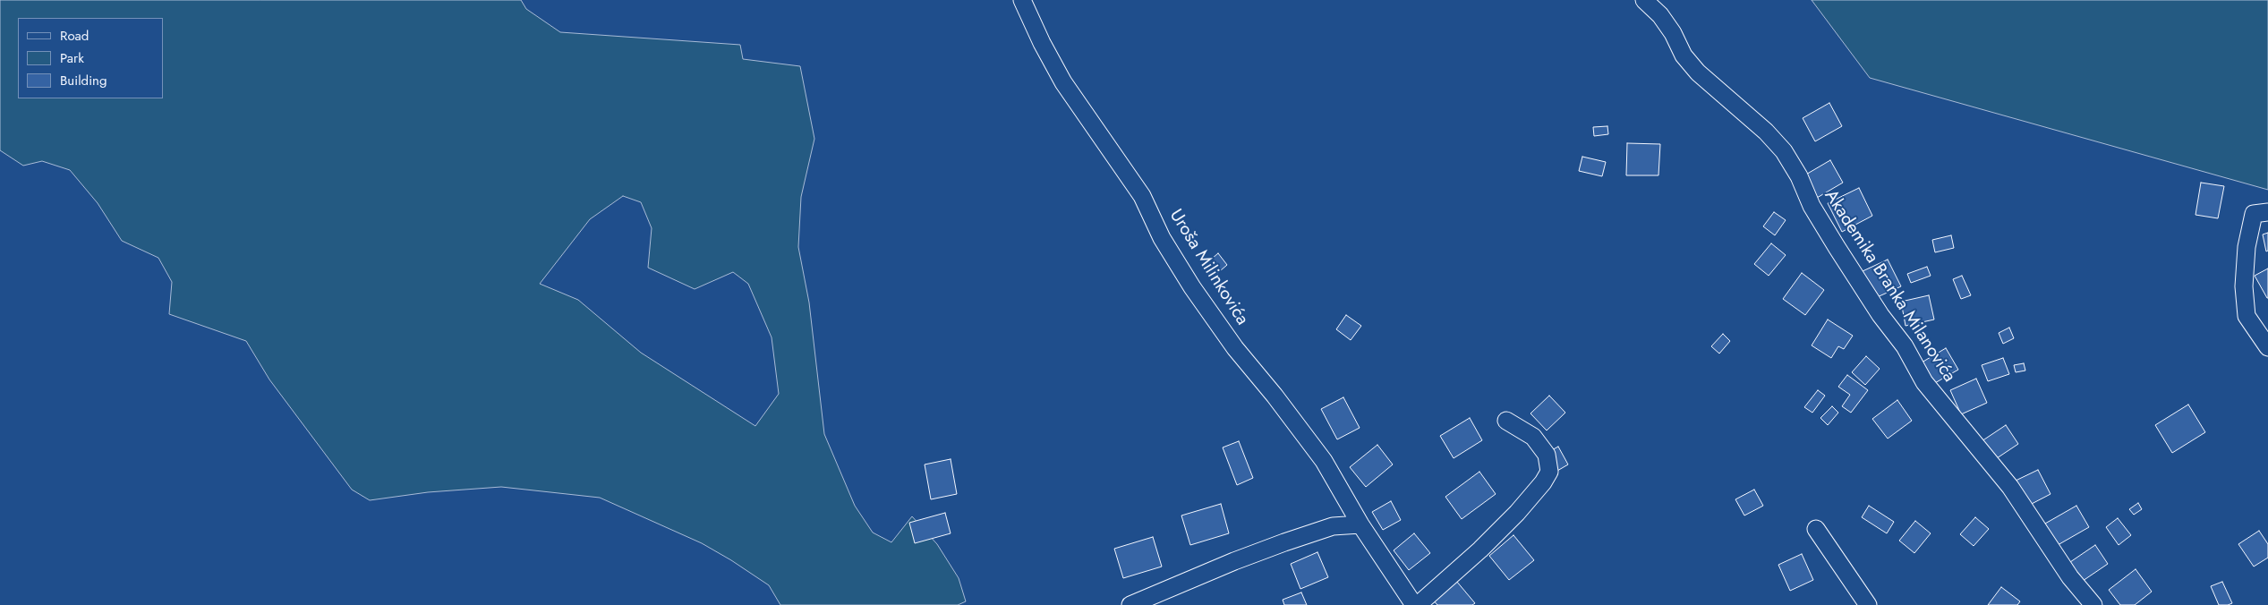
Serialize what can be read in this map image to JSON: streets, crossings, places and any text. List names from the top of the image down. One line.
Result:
{"streets":{"street":["Uroša Milinkovića","Akademika Branka Milanovića"]},"legend":["Road","Park","Building"]}
